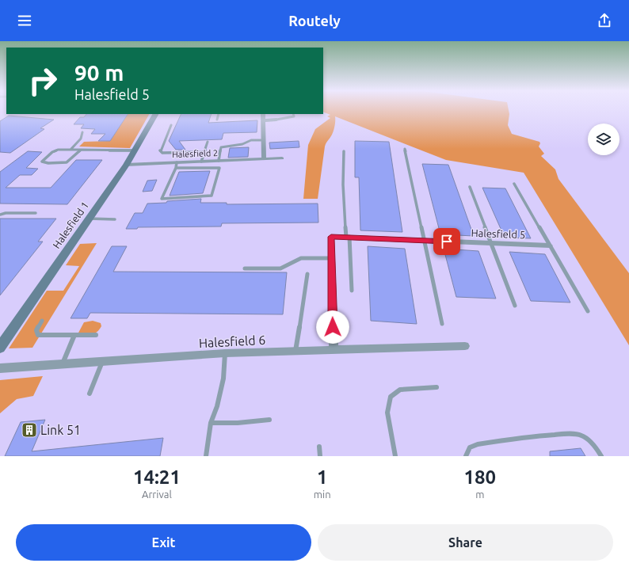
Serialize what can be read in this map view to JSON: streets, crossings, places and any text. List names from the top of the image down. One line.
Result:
{"streets":{"street":["Halesfield 2","Halesfield 1","Halesfield 5","Halesfield 6"]},"crossings":[["Halesfield 2","Halesfield 1"],["Halesfield 5","Halesfield 6"]],"places":{"building":["Link 51"]},"page":{"header":"Routely","turn":["90 m","Halesfield 5"],"eta":["14:21","Arrival","1","min","180","m"],"buttons":["Exit","Share"]}}
